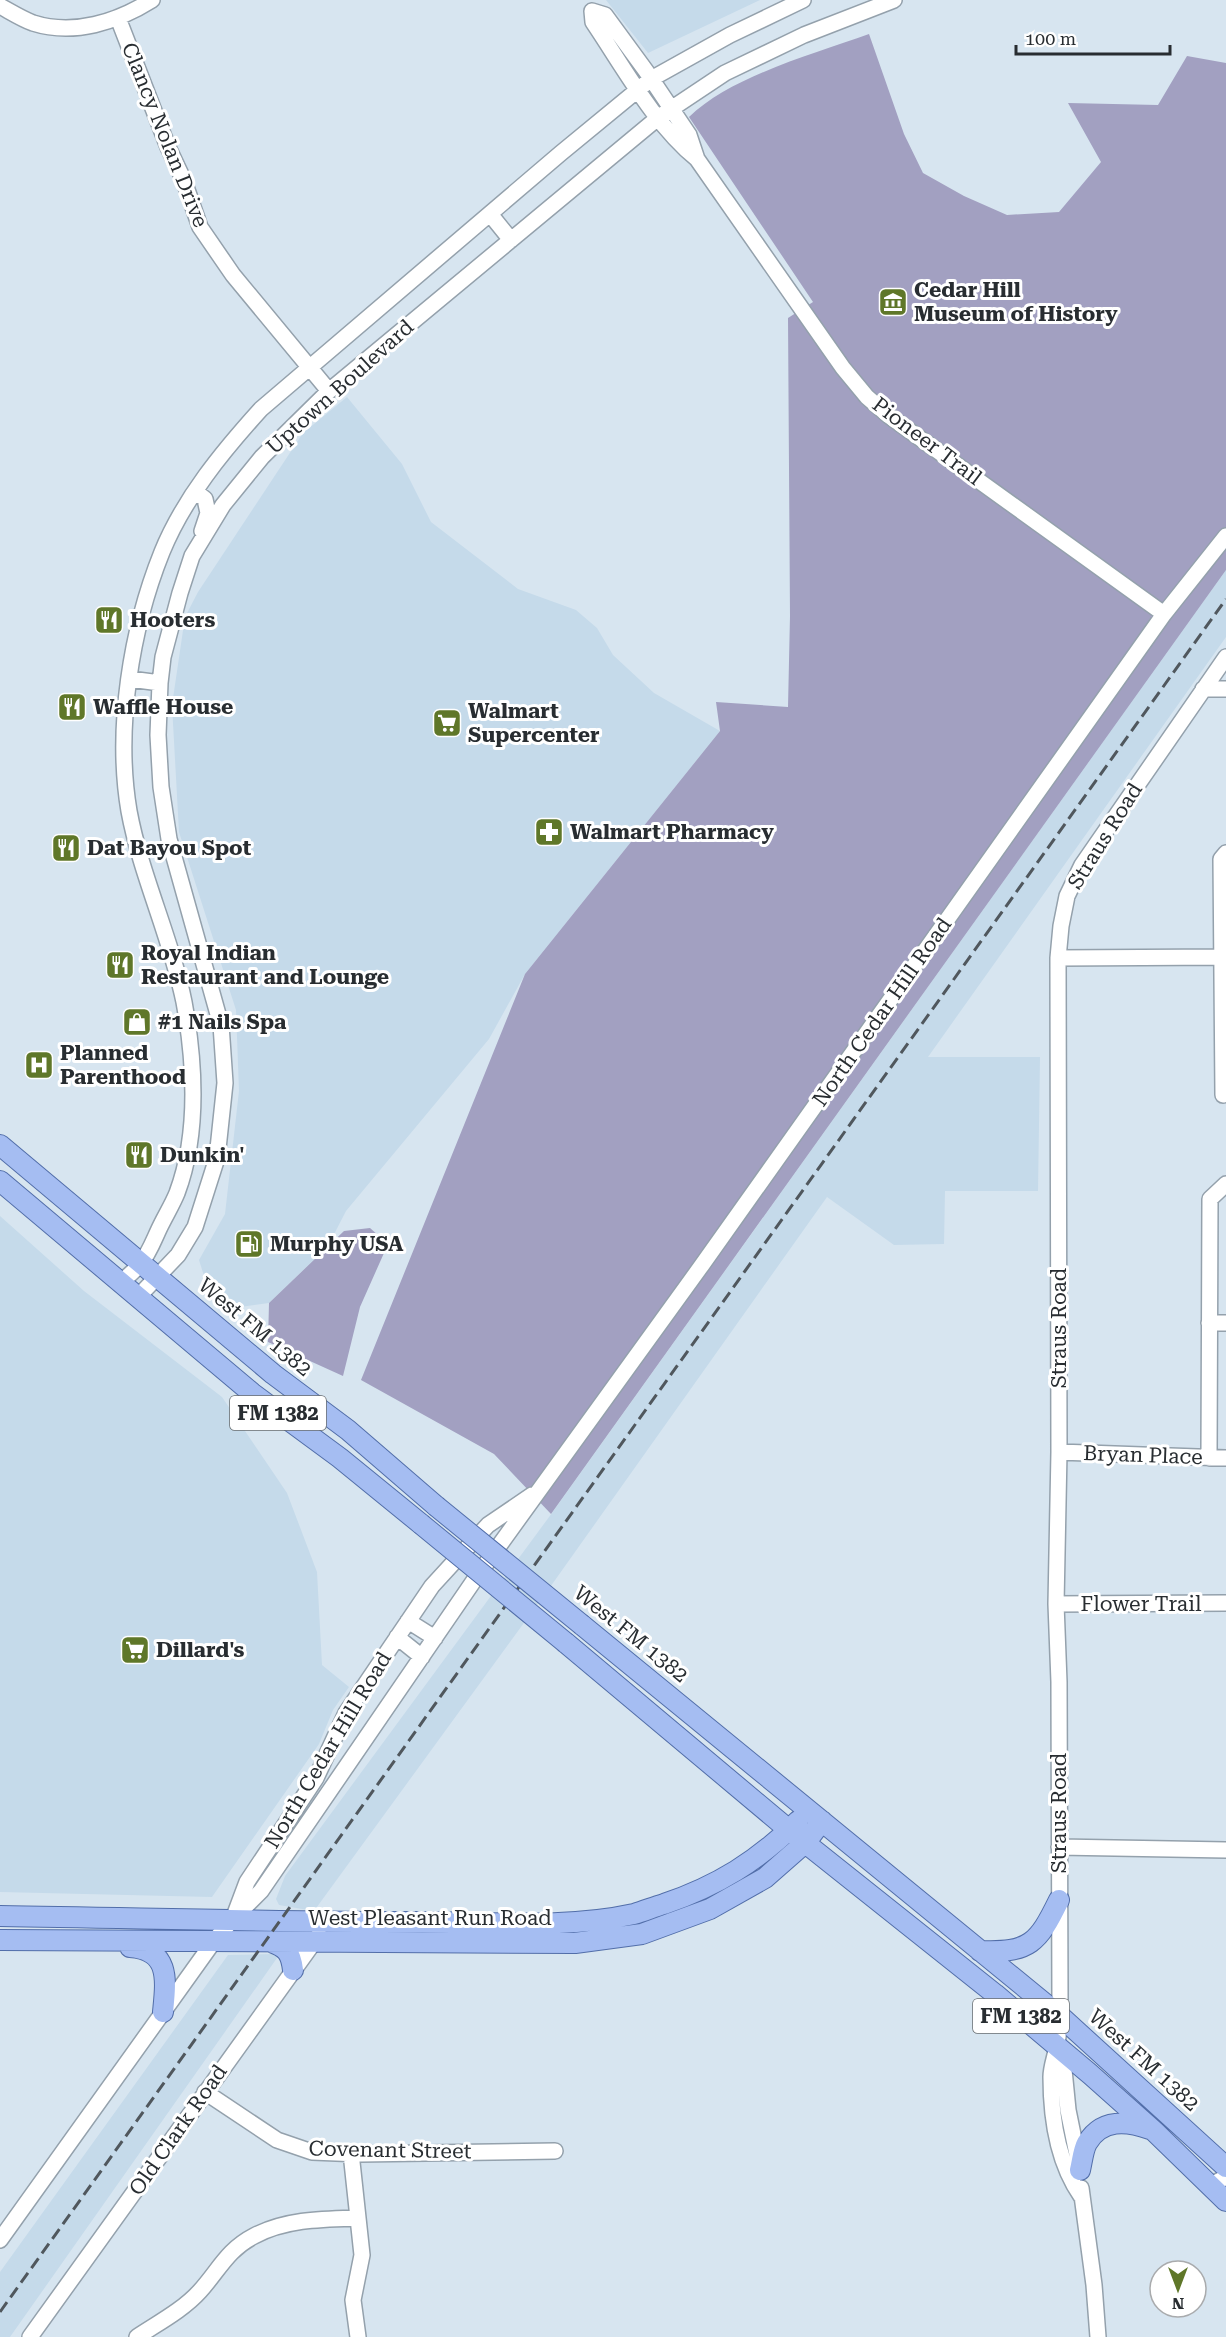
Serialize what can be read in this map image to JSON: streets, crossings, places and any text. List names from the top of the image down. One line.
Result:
{"streets":{"main road":["West FM 1382","FM 1382","West Pleasant Run Road"],"street":["Clancy Nolan Drive","Uptown Boulevard","Pioneer Trail","Straus Road","North Cedar Hill Road","Bryan Place","Flower Trail","Old Clark Road","Covenant Street"]},"crossings":[["Clancy Nolan Drive","Uptown Boulevard"],["Uptown Boulevard","Pioneer Trail"],["Uptown Boulevard","West FM 1382"],["Pioneer Trail","North Cedar Hill Road"],["Straus Road","West FM 1382"],["Straus Road","Bryan Place"],["Straus Road","Flower Trail"],["North Cedar Hill Road","West Pleasant Run Road"],["West FM 1382","West Pleasant Run Road"],["West Pleasant Run Road","Old Clark Road"],["Old Clark Road","Covenant Street"]],"places":{"museum":["Cedar Hill Museum of History"],"restaurant":["Hooters","Waffle House","Dat Bayou Spot","Royal Indian Restaurant and Lounge","Dunkin'"],"supermarket":["Walmart Supercenter","Dillard's"],"pharmacy":["Walmart Pharmacy"],"shop":["#1 Nails Spa"],"hospital":["Planned Parenthood"],"fuel station":["Murphy USA"]},"scale_bar":"100 m","north":"bottom"}
